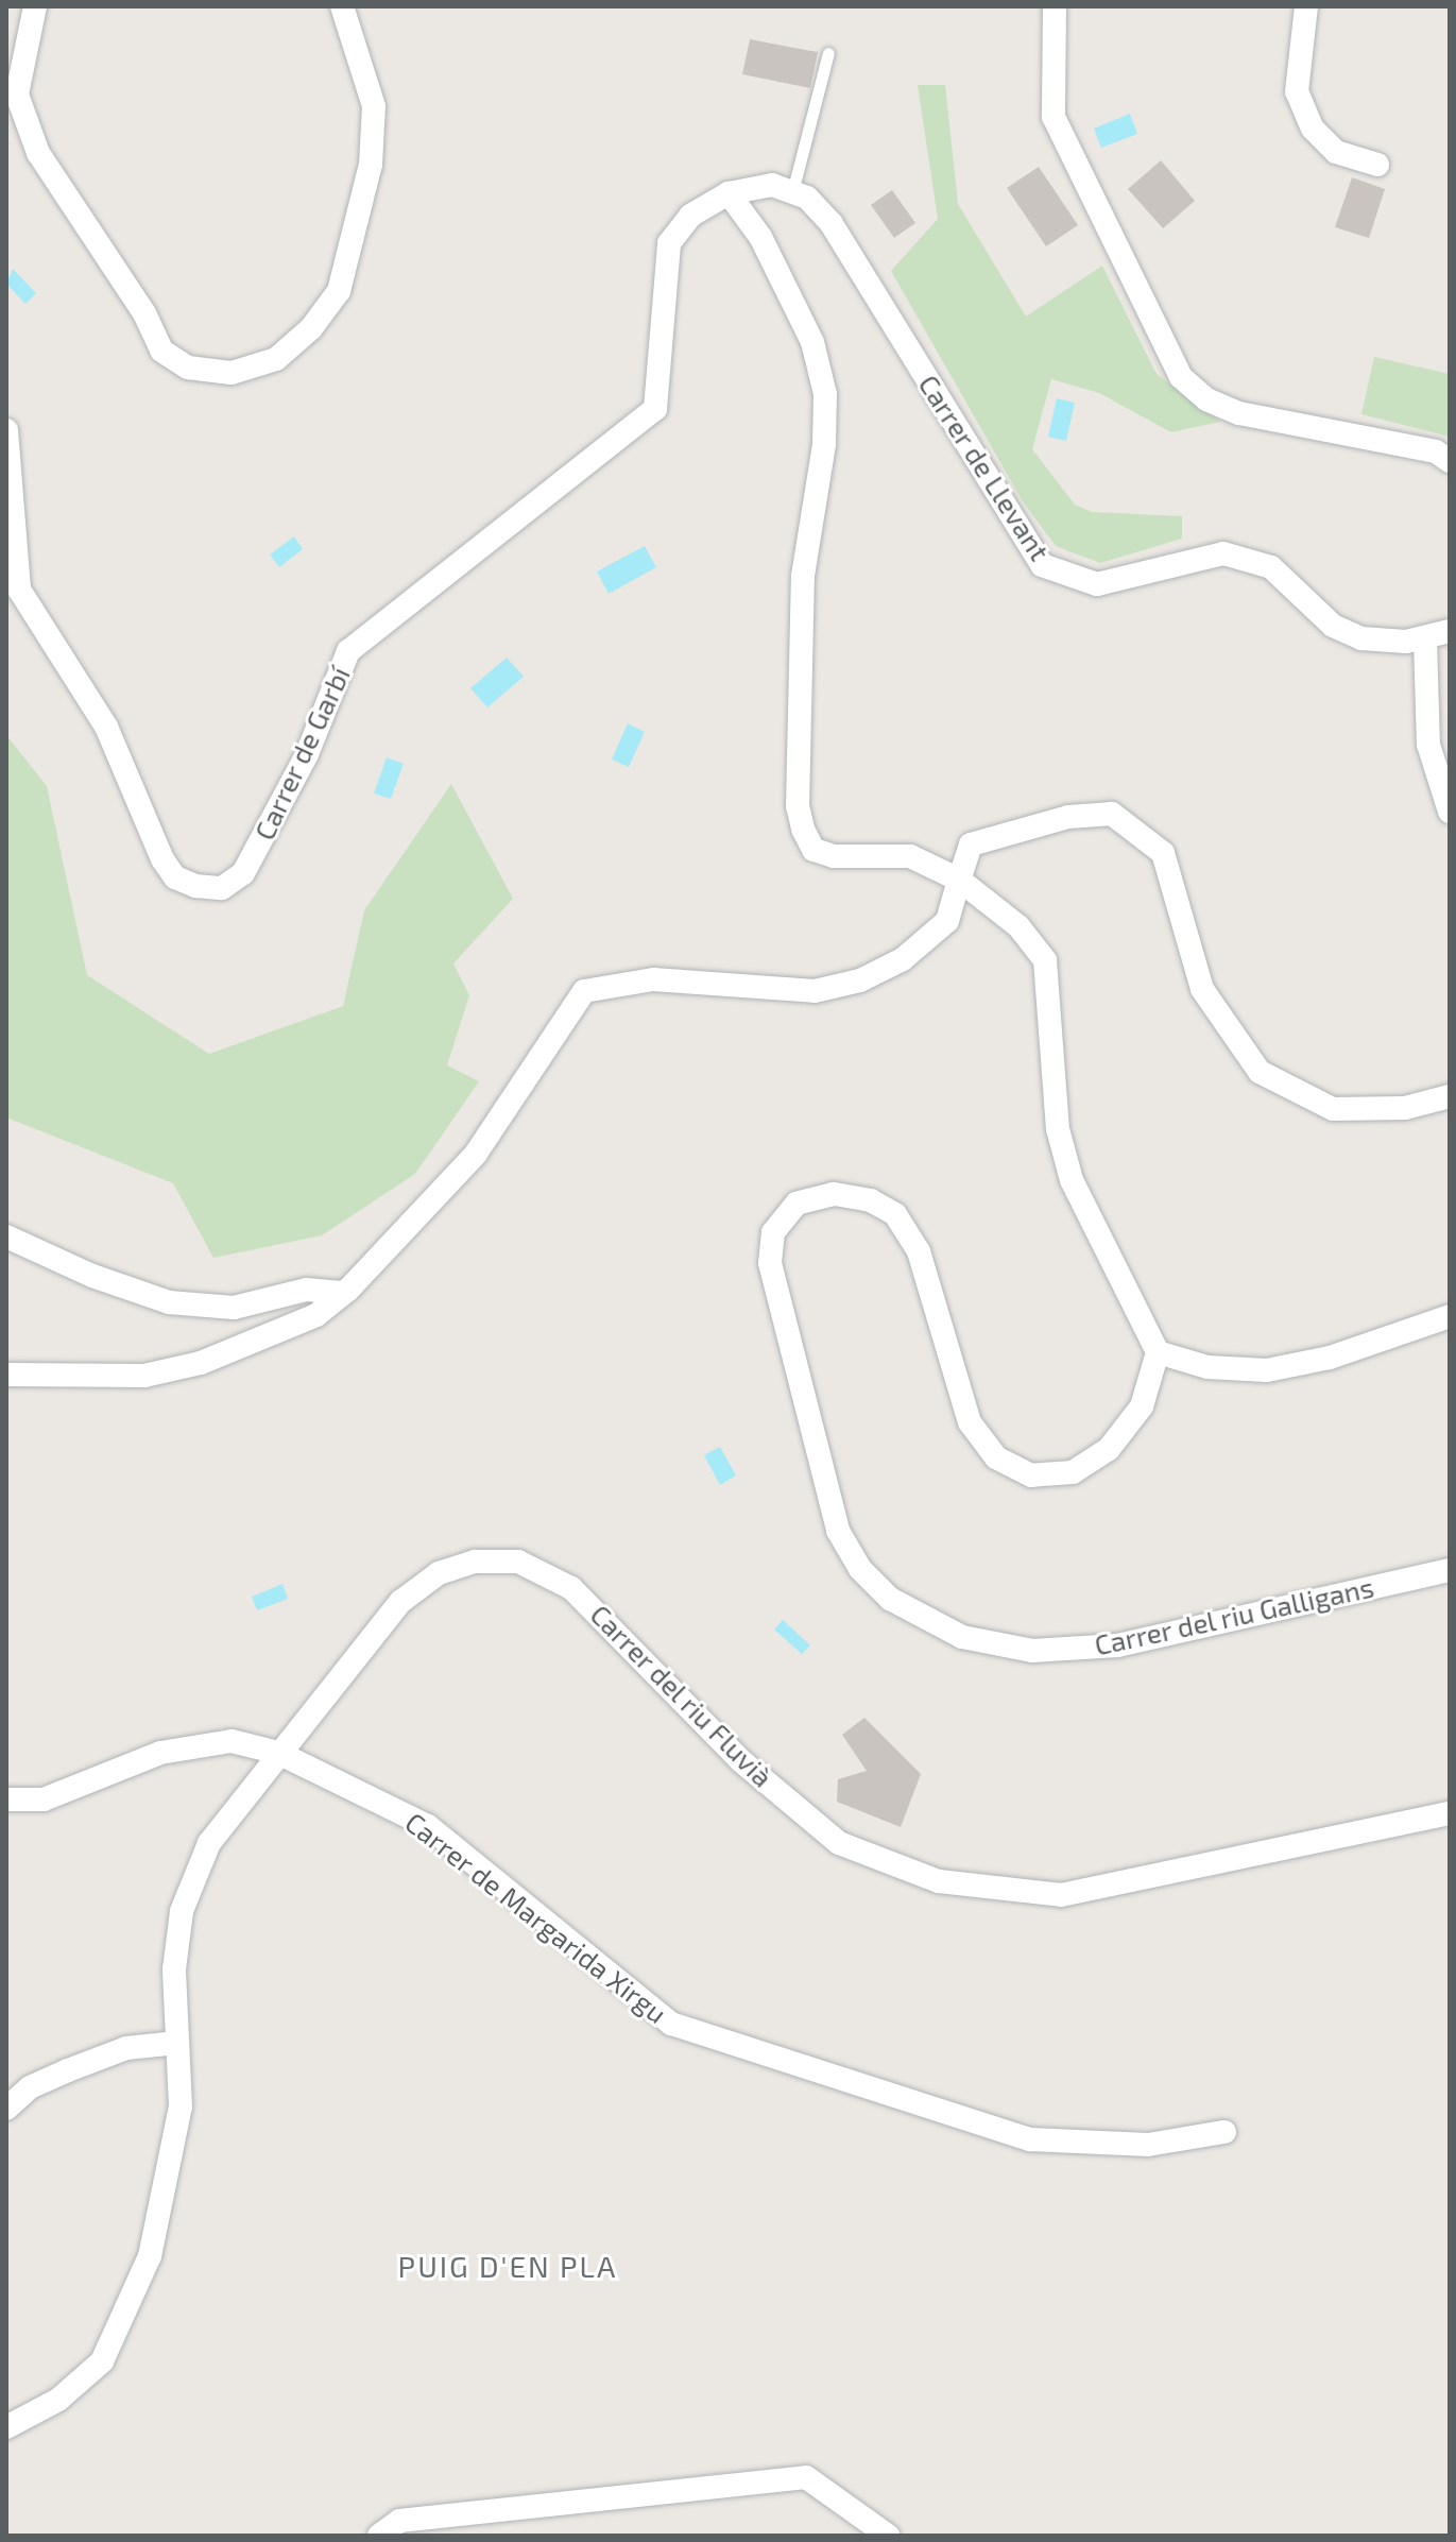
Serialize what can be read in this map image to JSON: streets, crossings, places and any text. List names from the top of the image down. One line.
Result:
{"streets":{"street":["Carrer de Llevant","Carrer de Garbí","Carrer del riu Galligans","Carrer del riu Fluvià","Carrer de Margarida Xirgu"]},"crossings":[["Carrer del riu Fluvià","Carrer de Margarida Xirgu"]],"districts":["PUIG D'EN PLA"]}
